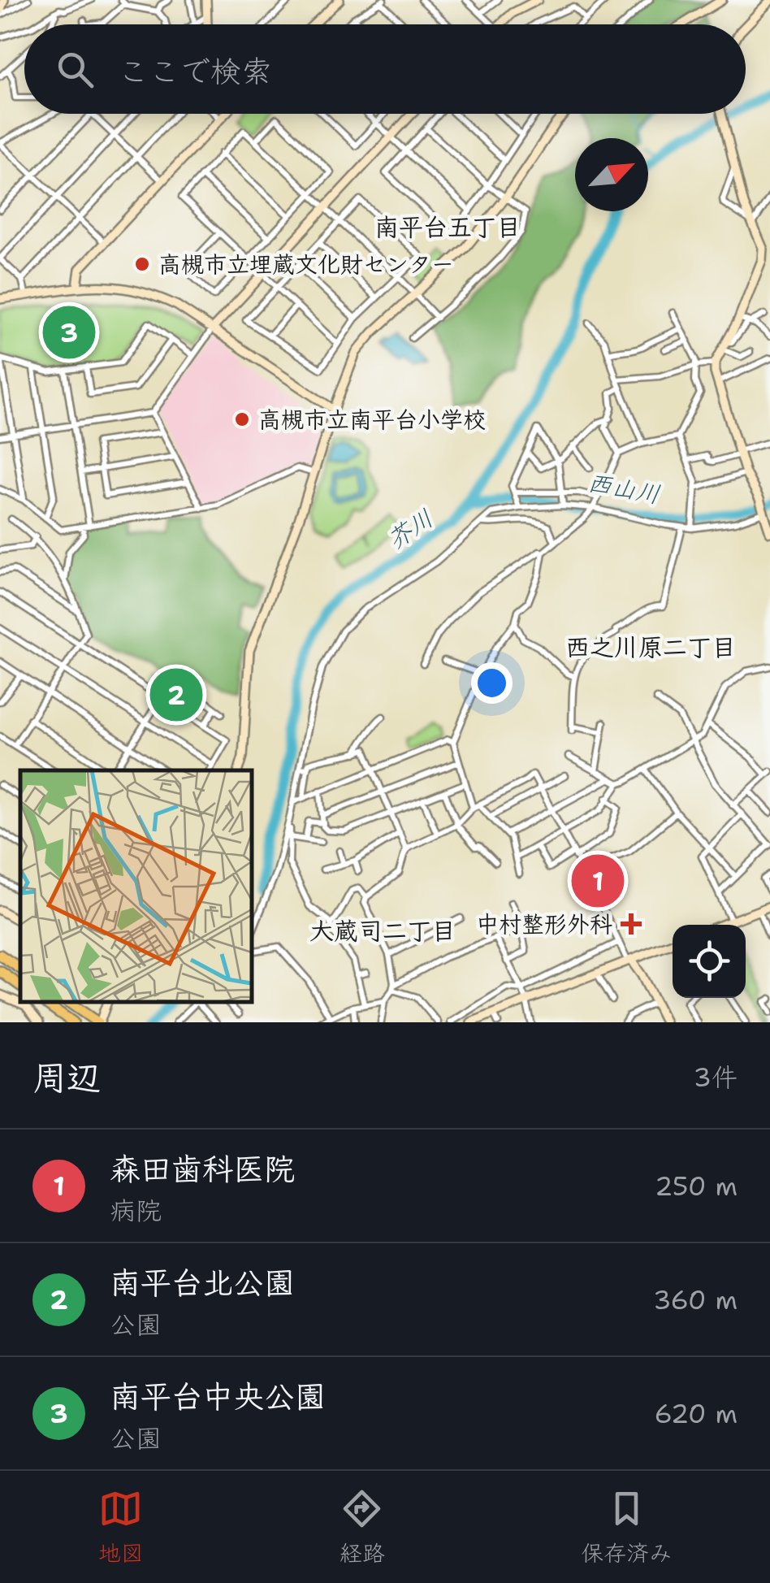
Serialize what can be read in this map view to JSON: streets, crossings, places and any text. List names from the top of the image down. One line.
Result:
{"districts":["南平台五丁目","西之川原二丁目","大蔵司二丁目"],"water":["西山川","芥川"],"places":{"other":["高槻市立埋蔵文化財センター","高槻市立南平台小学校"],"health":["中村整形外科"]},"north":"top right","page":{"search":"ここで検索","pins":["3","2","1"],"heading":["周辺","3件"],"list":[{"mark":"1","name":"森田歯科医院","note":"病院","value":"250 m"},{"mark":"2","name":"南平台北公園","note":"公園","value":"360 m"},{"mark":"3","name":"南平台中央公園","note":"公園","value":"620 m"}],"nav":["地図","経路","保存済み"]}}
